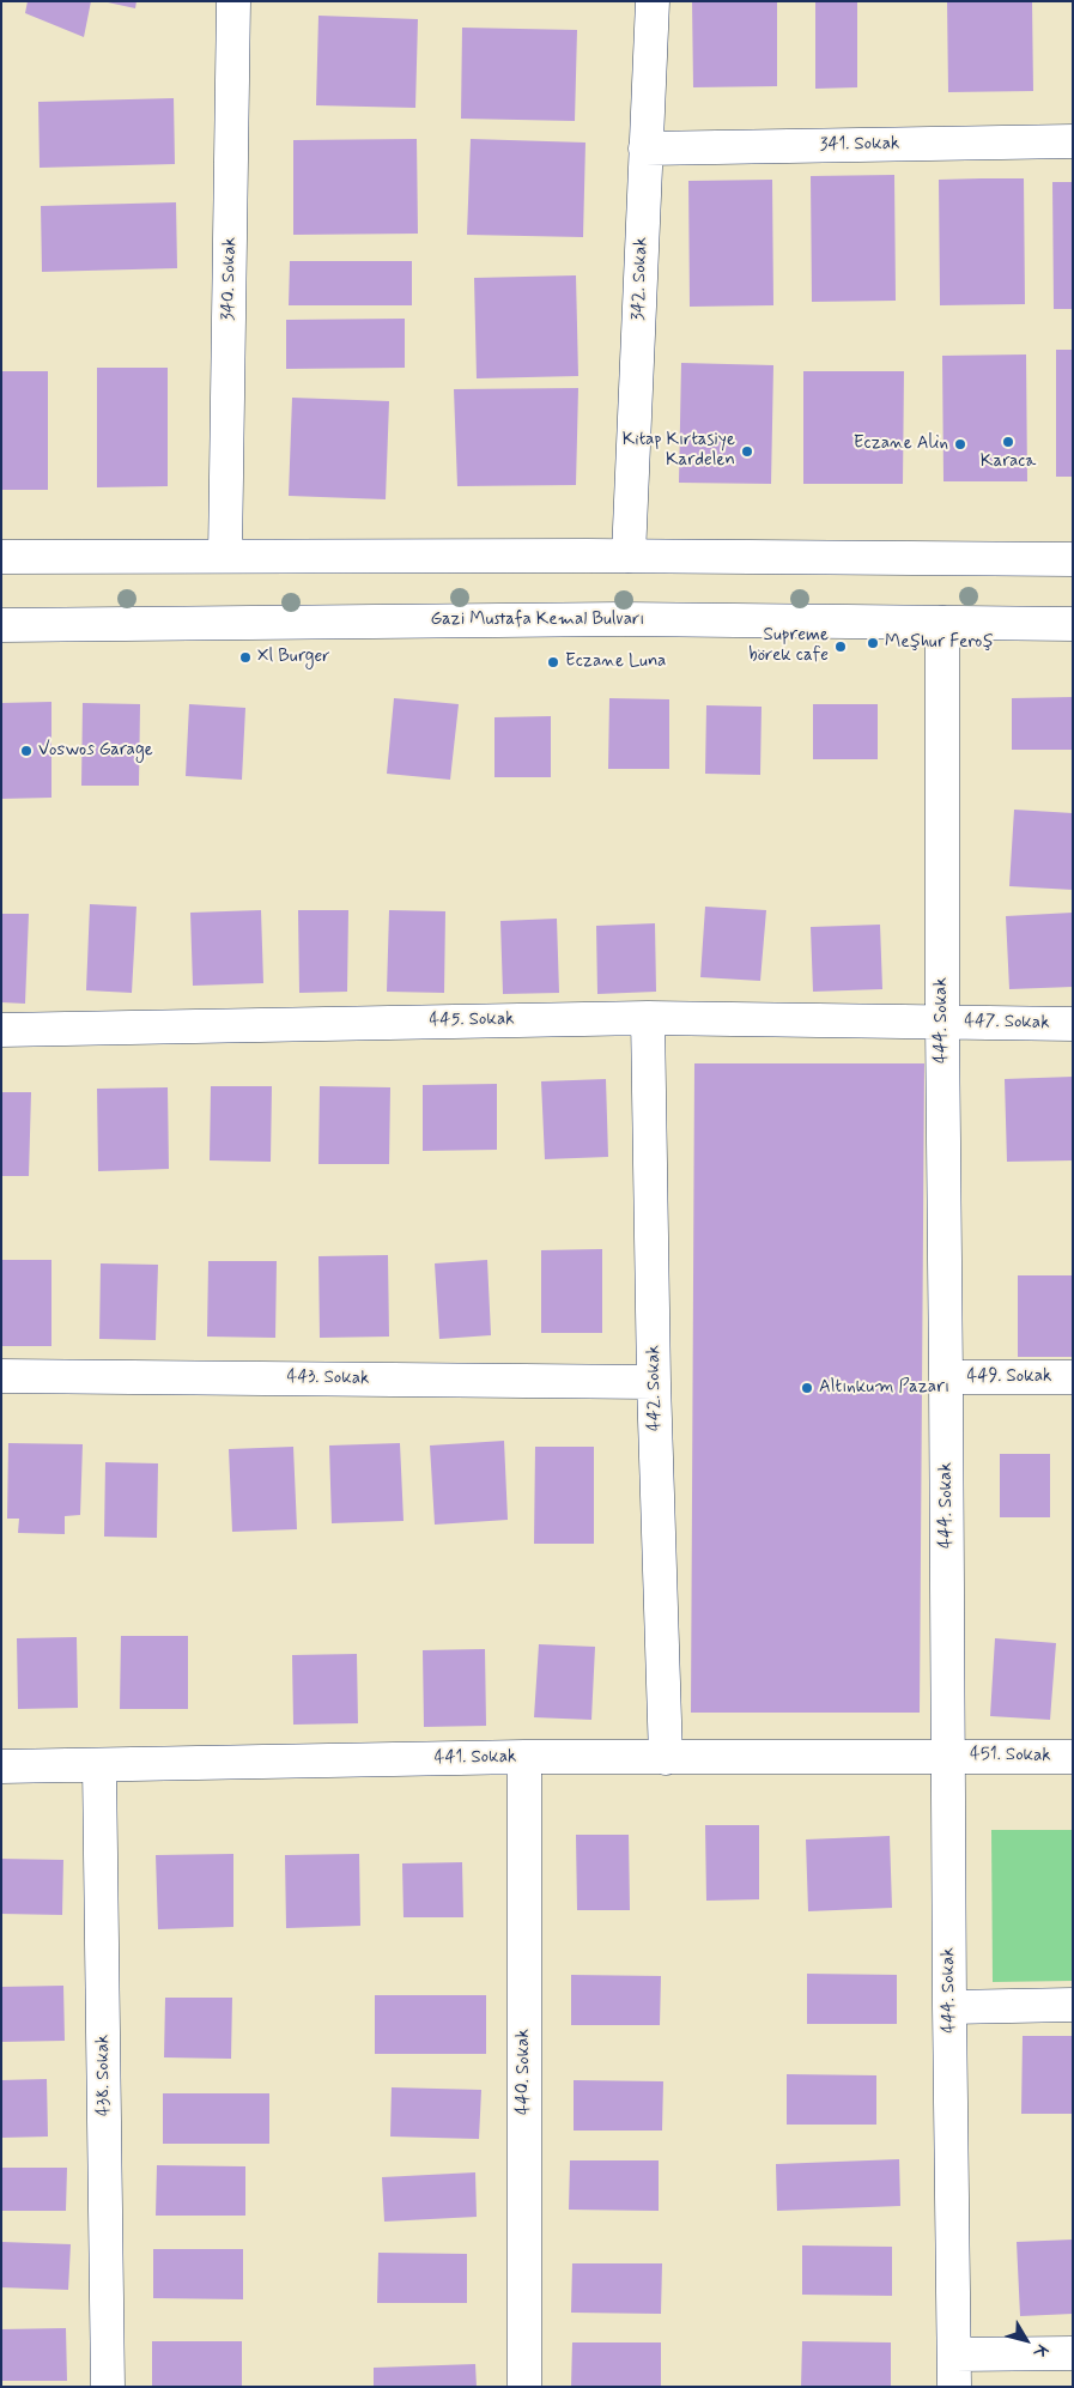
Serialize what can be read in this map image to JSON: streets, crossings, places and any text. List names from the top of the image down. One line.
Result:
{"streets":{"street":["341. Sokak","340. Sokak","342. Sokak","Gazi Mustafa Kemal Bulvarı","445. Sokak","444. Sokak","447. Sokak","449. Sokak","443. Sokak","442. Sokak","451. Sokak","441. Sokak","440. Sokak","438. Sokak"]},"crossings":[["341. Sokak","342. Sokak"],["Gazi Mustafa Kemal Bulvarı","444. Sokak"],["445. Sokak","444. Sokak"],["445. Sokak","447. Sokak"],["445. Sokak","442. Sokak"],["444. Sokak","447. Sokak"],["444. Sokak","449. Sokak"],["444. Sokak","451. Sokak"],["444. Sokak","441. Sokak"],["443. Sokak","442. Sokak"],["442. Sokak","441. Sokak"],["451. Sokak","441. Sokak"],["441. Sokak","440. Sokak"],["441. Sokak","438. Sokak"]],"places":["Karaca","Eczane Alin","Kitap Kırtasiye Kardelen","Meşhur Feroş","Supreme börek cafe","Xl Burger","Eczane Luna","Voswos Garage","Altınkum Pazarı"],"north":"bottom right"}
